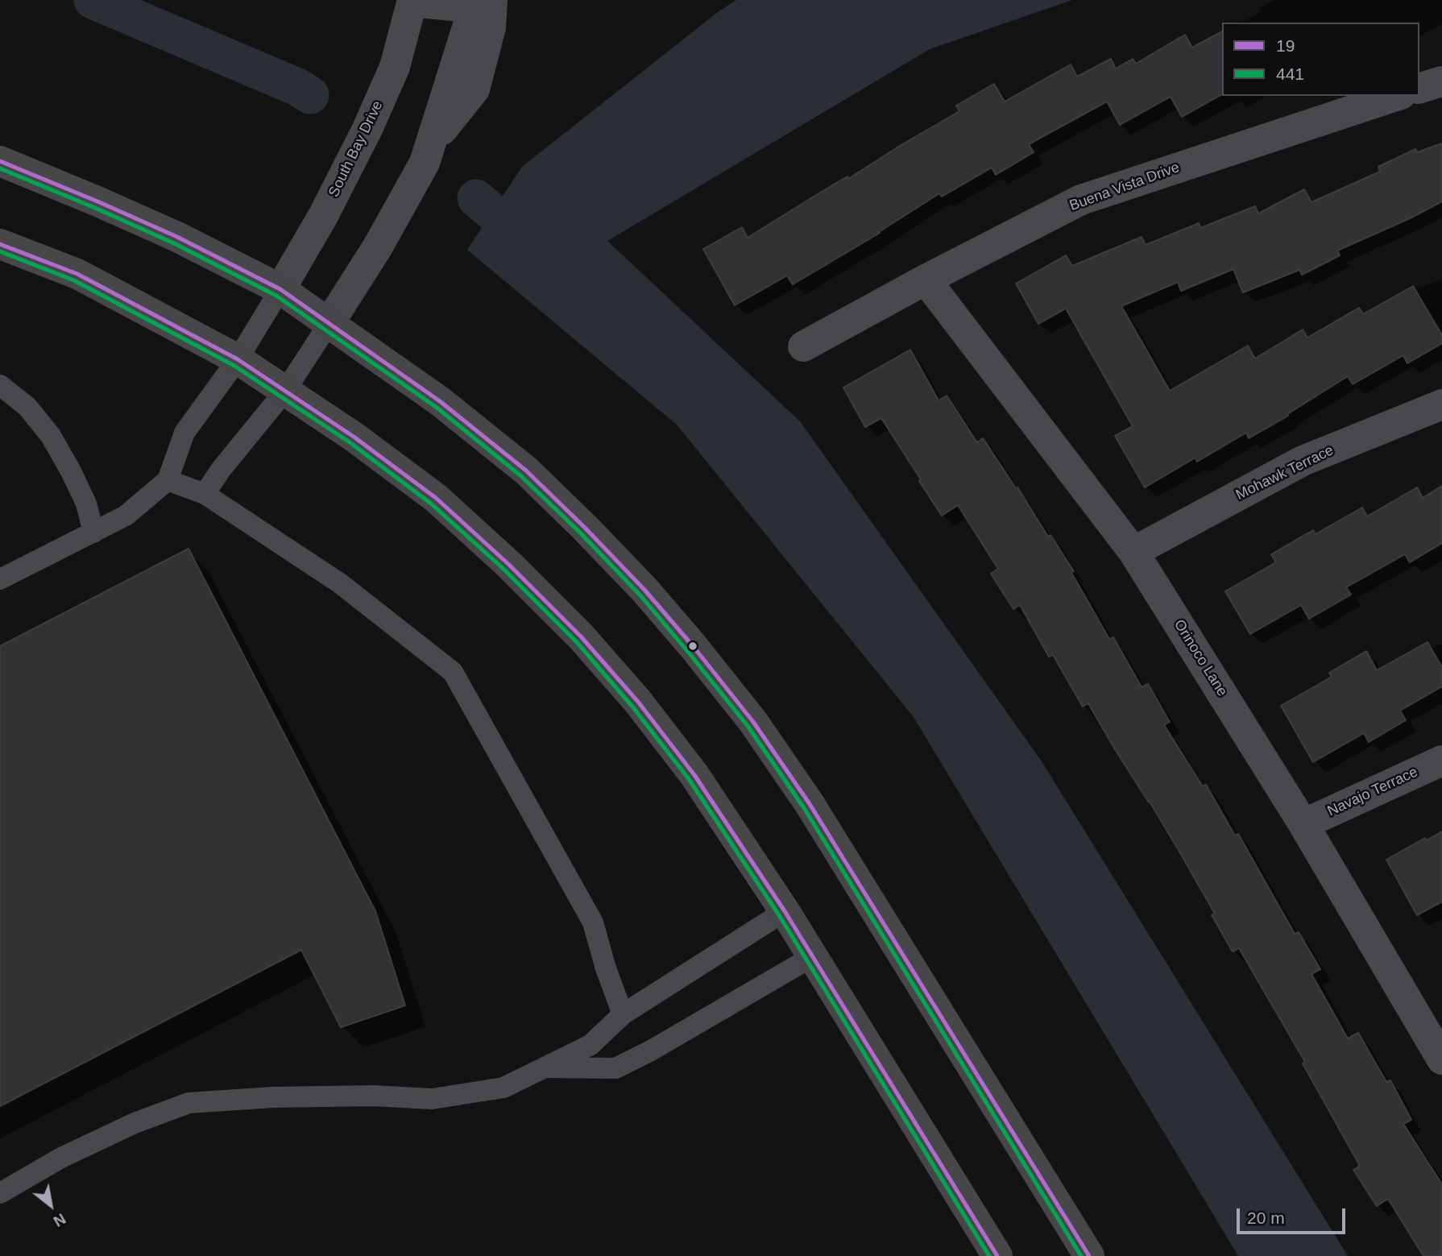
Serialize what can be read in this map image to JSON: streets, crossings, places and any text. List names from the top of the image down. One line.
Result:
{"streets":{"street":["South Bay Drive","Buena Vista Drive","Mohawk Terrace","Orinoco Lane","Navajo Terrace"]},"crossings":[["Buena Vista Drive","Orinoco Lane"],["Mohawk Terrace","Orinoco Lane"],["Orinoco Lane","Navajo Terrace"]],"lines":["transit line 19","transit line 441"],"legend":["19","441"],"scale_bar":"20 m","north":"bottom right"}
